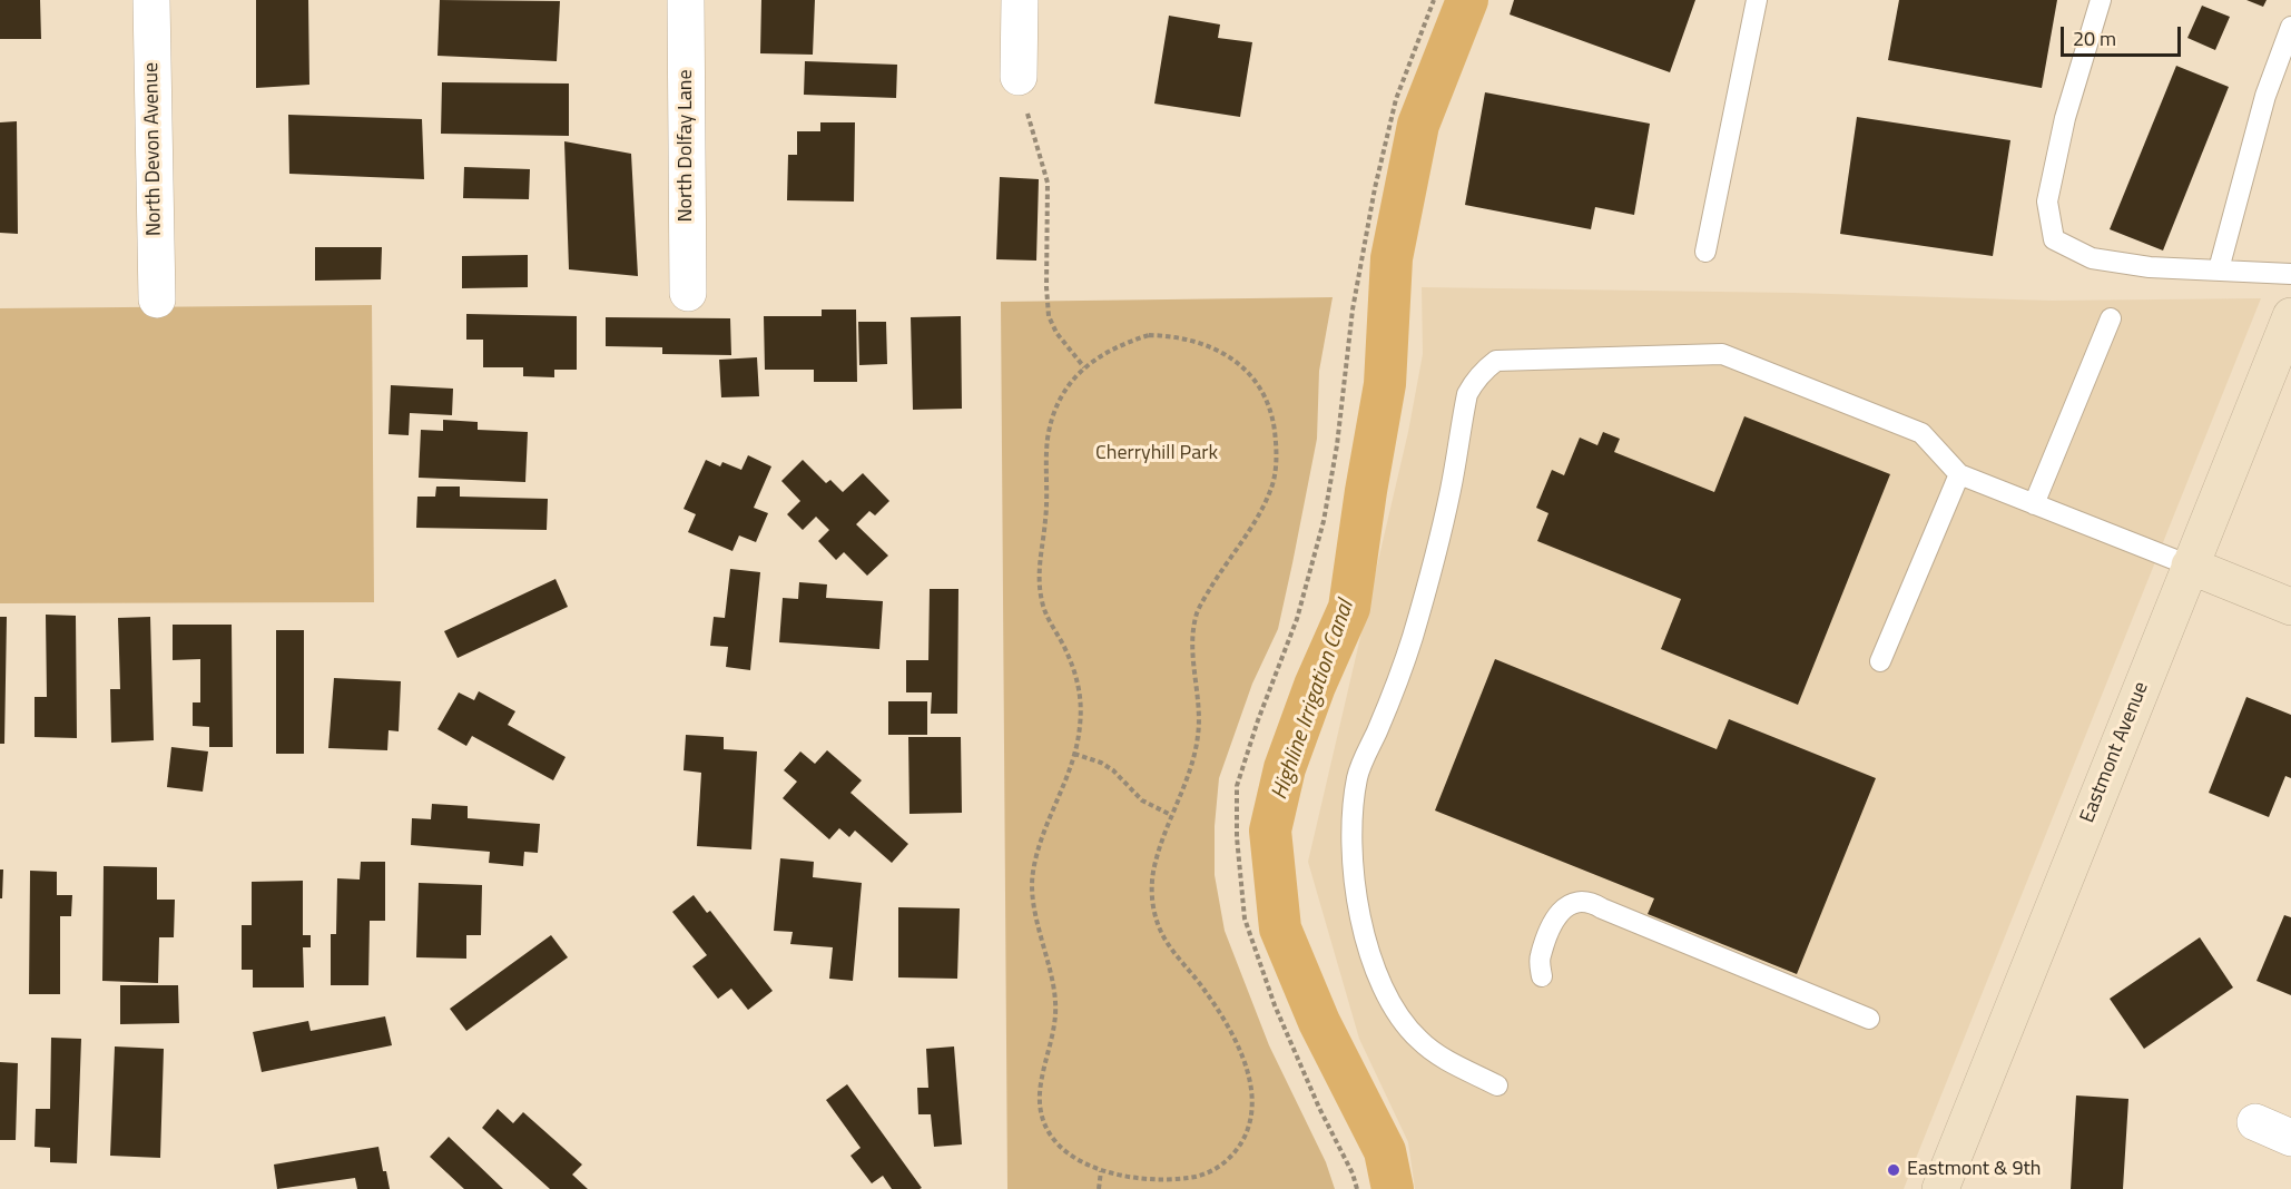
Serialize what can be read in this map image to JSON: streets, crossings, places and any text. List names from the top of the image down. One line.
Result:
{"streets":{"main road":["Eastmont Avenue"],"street":["North Dolfay Lane","North Devon Avenue"]},"water":["Highline Irrigation Canal"],"parks":["Cherryhill Park"],"places":["Eastmont & 9th"],"scale_bar":"20 m"}
